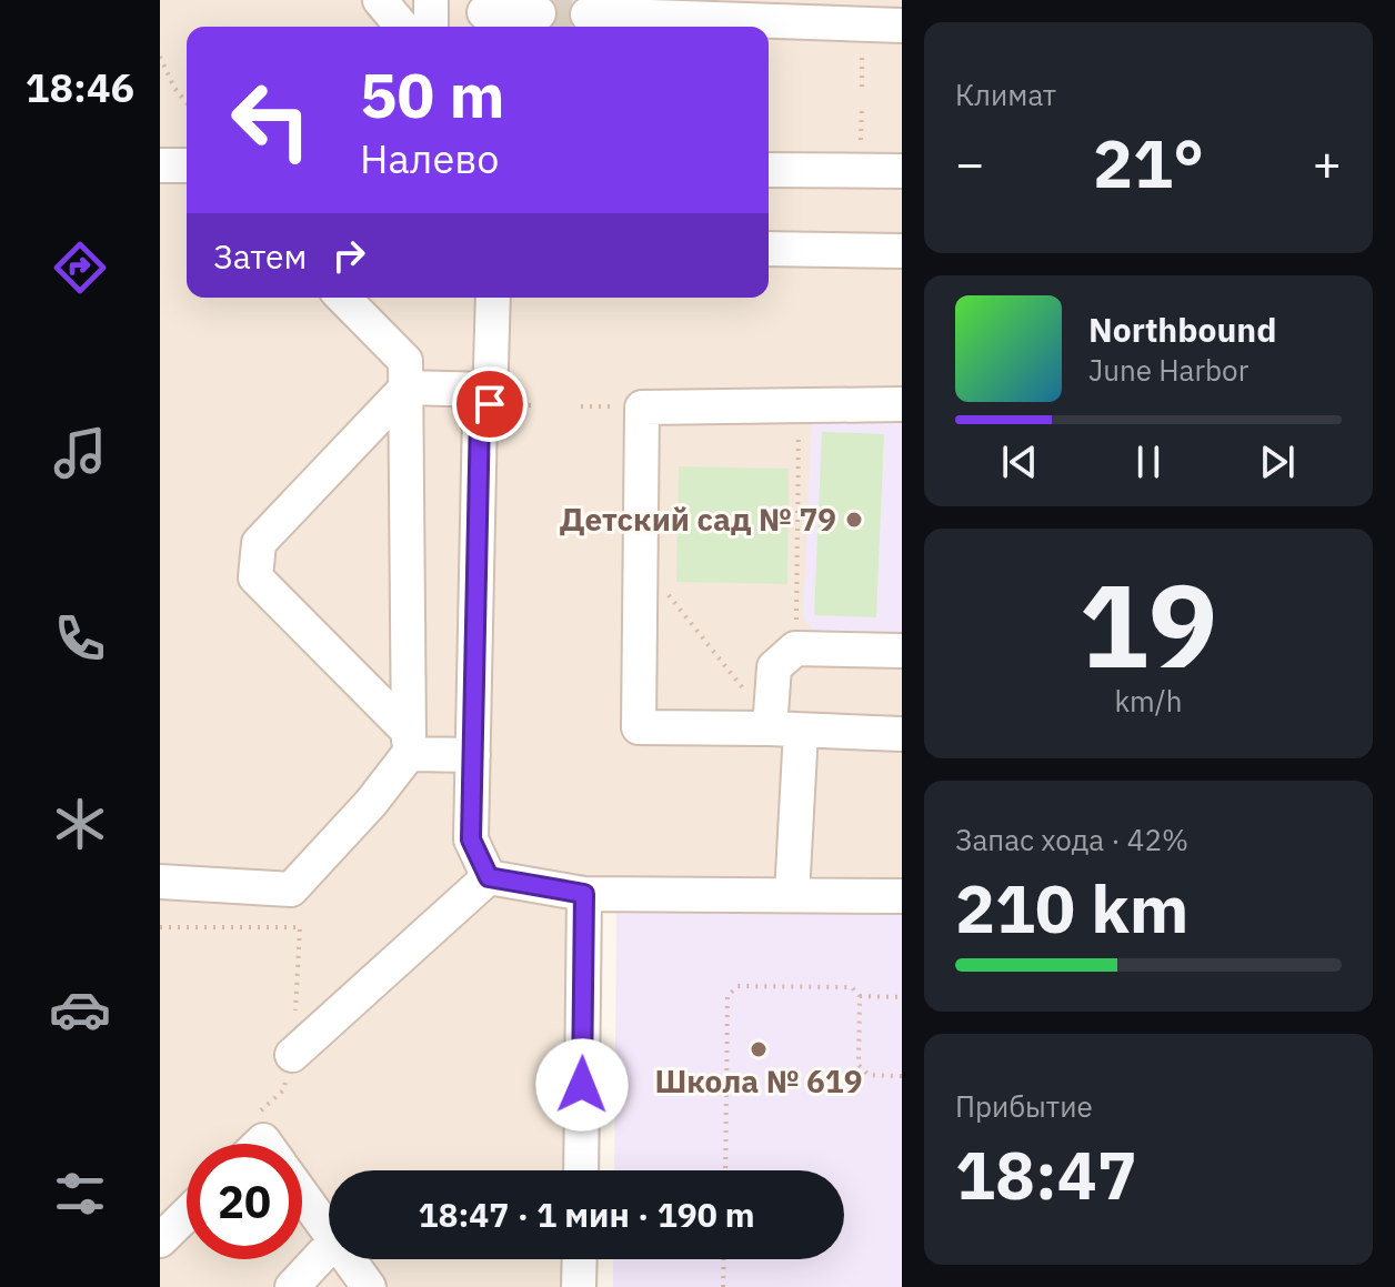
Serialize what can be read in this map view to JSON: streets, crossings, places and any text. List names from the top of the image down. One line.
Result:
{"places":["Детский сад № 79","Школа № 619"],"page":{"tabs":"18:46","tile":["Климат",["19","km/h"],["Запас хода · 42%","210 km"],["Прибытие","18:47"]],"turn":["50 m","Налево"],"heat":["−","21°","+"],"then":"Затем","song":["Northbound","June Harbor"],"limit":"20","trip":"18:47 · 1 мин · 190 m"}}
